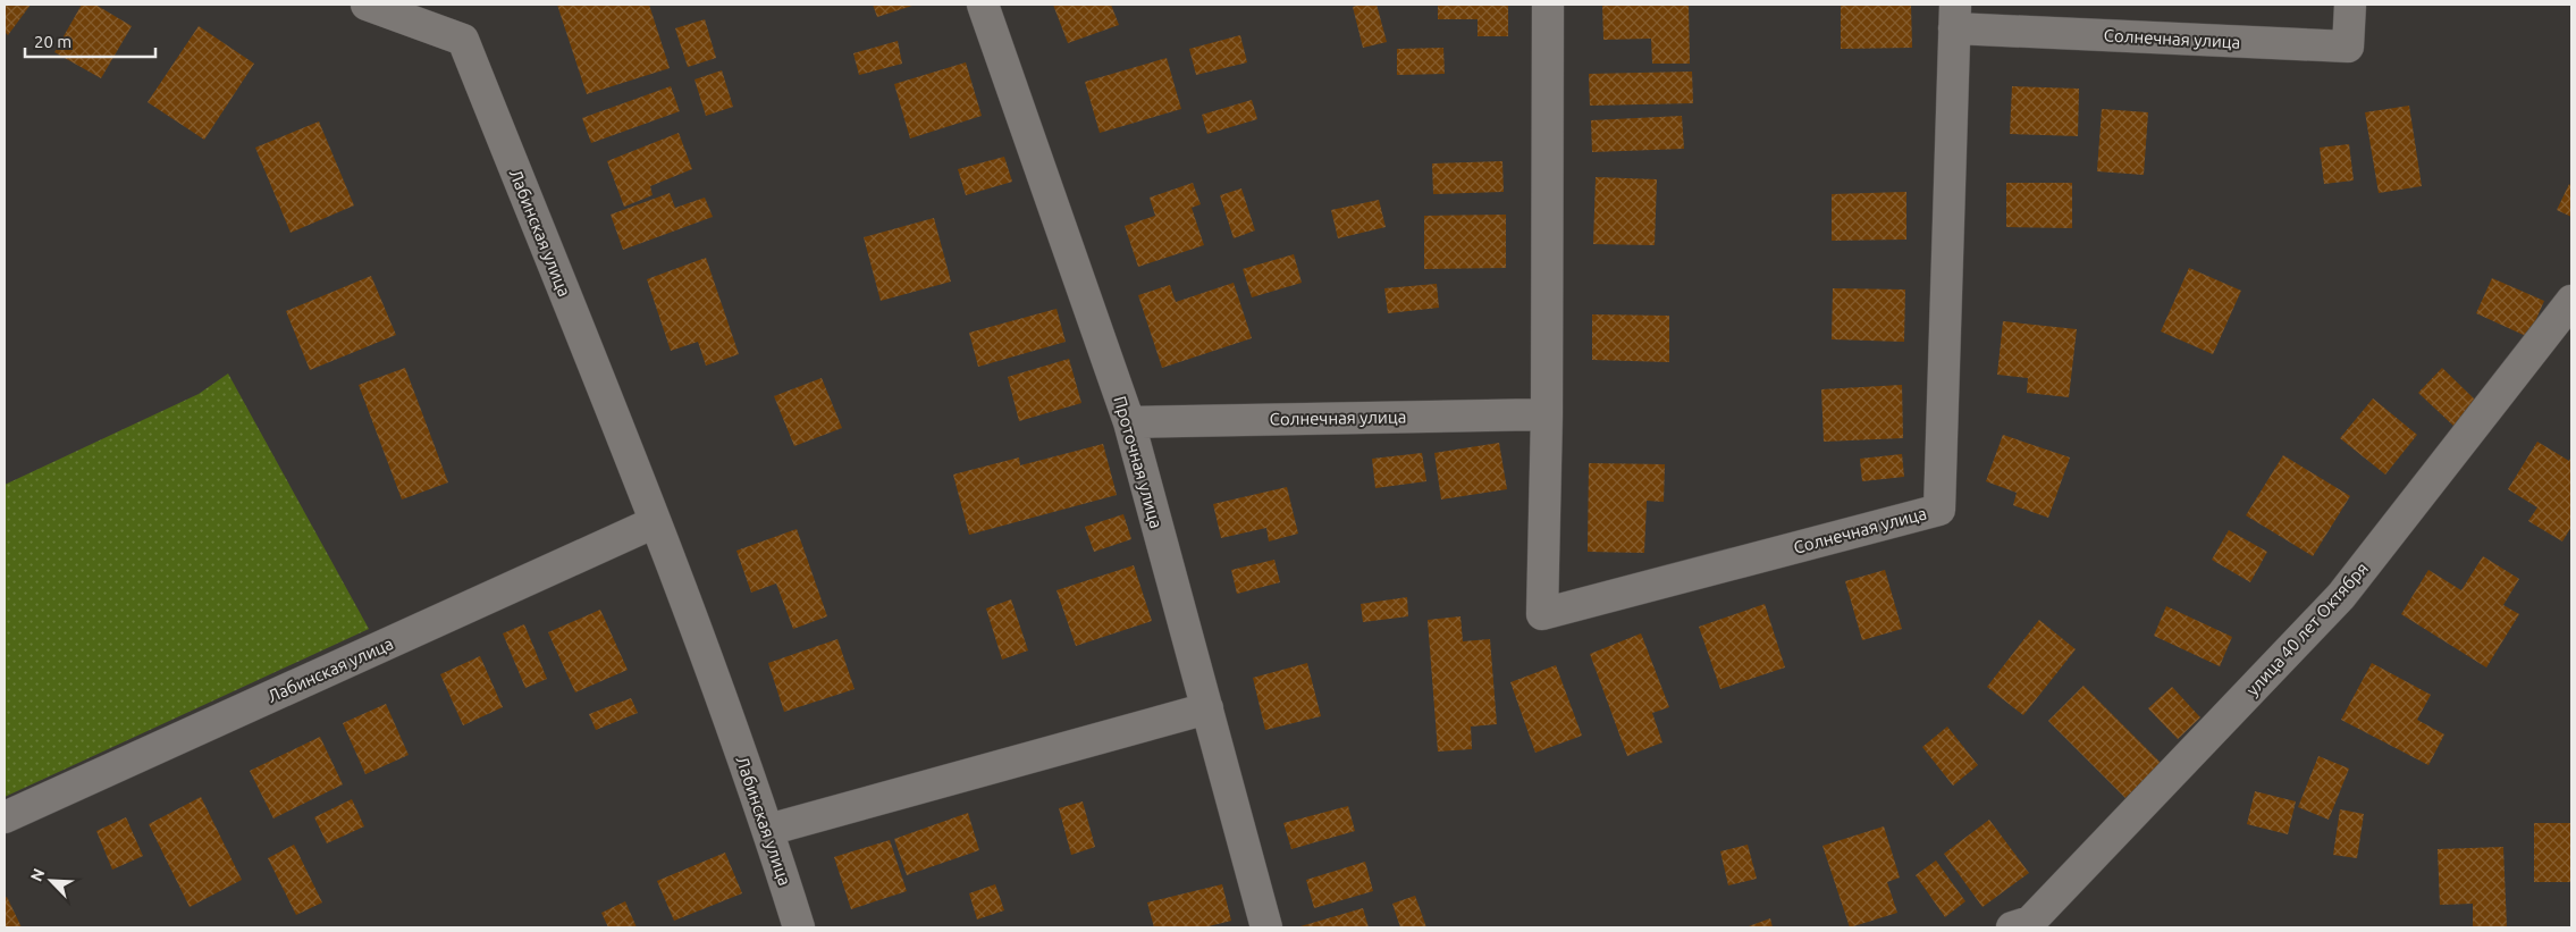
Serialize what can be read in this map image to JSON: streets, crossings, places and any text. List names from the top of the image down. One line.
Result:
{"streets":{"street":["Солнечная улица","Лабинская улица","Проточная улица","улица 40 лет Октября"]},"crossings":[["Солнечная улица","Проточная улица"]],"scale_bar":"20 m","north":"top left"}
